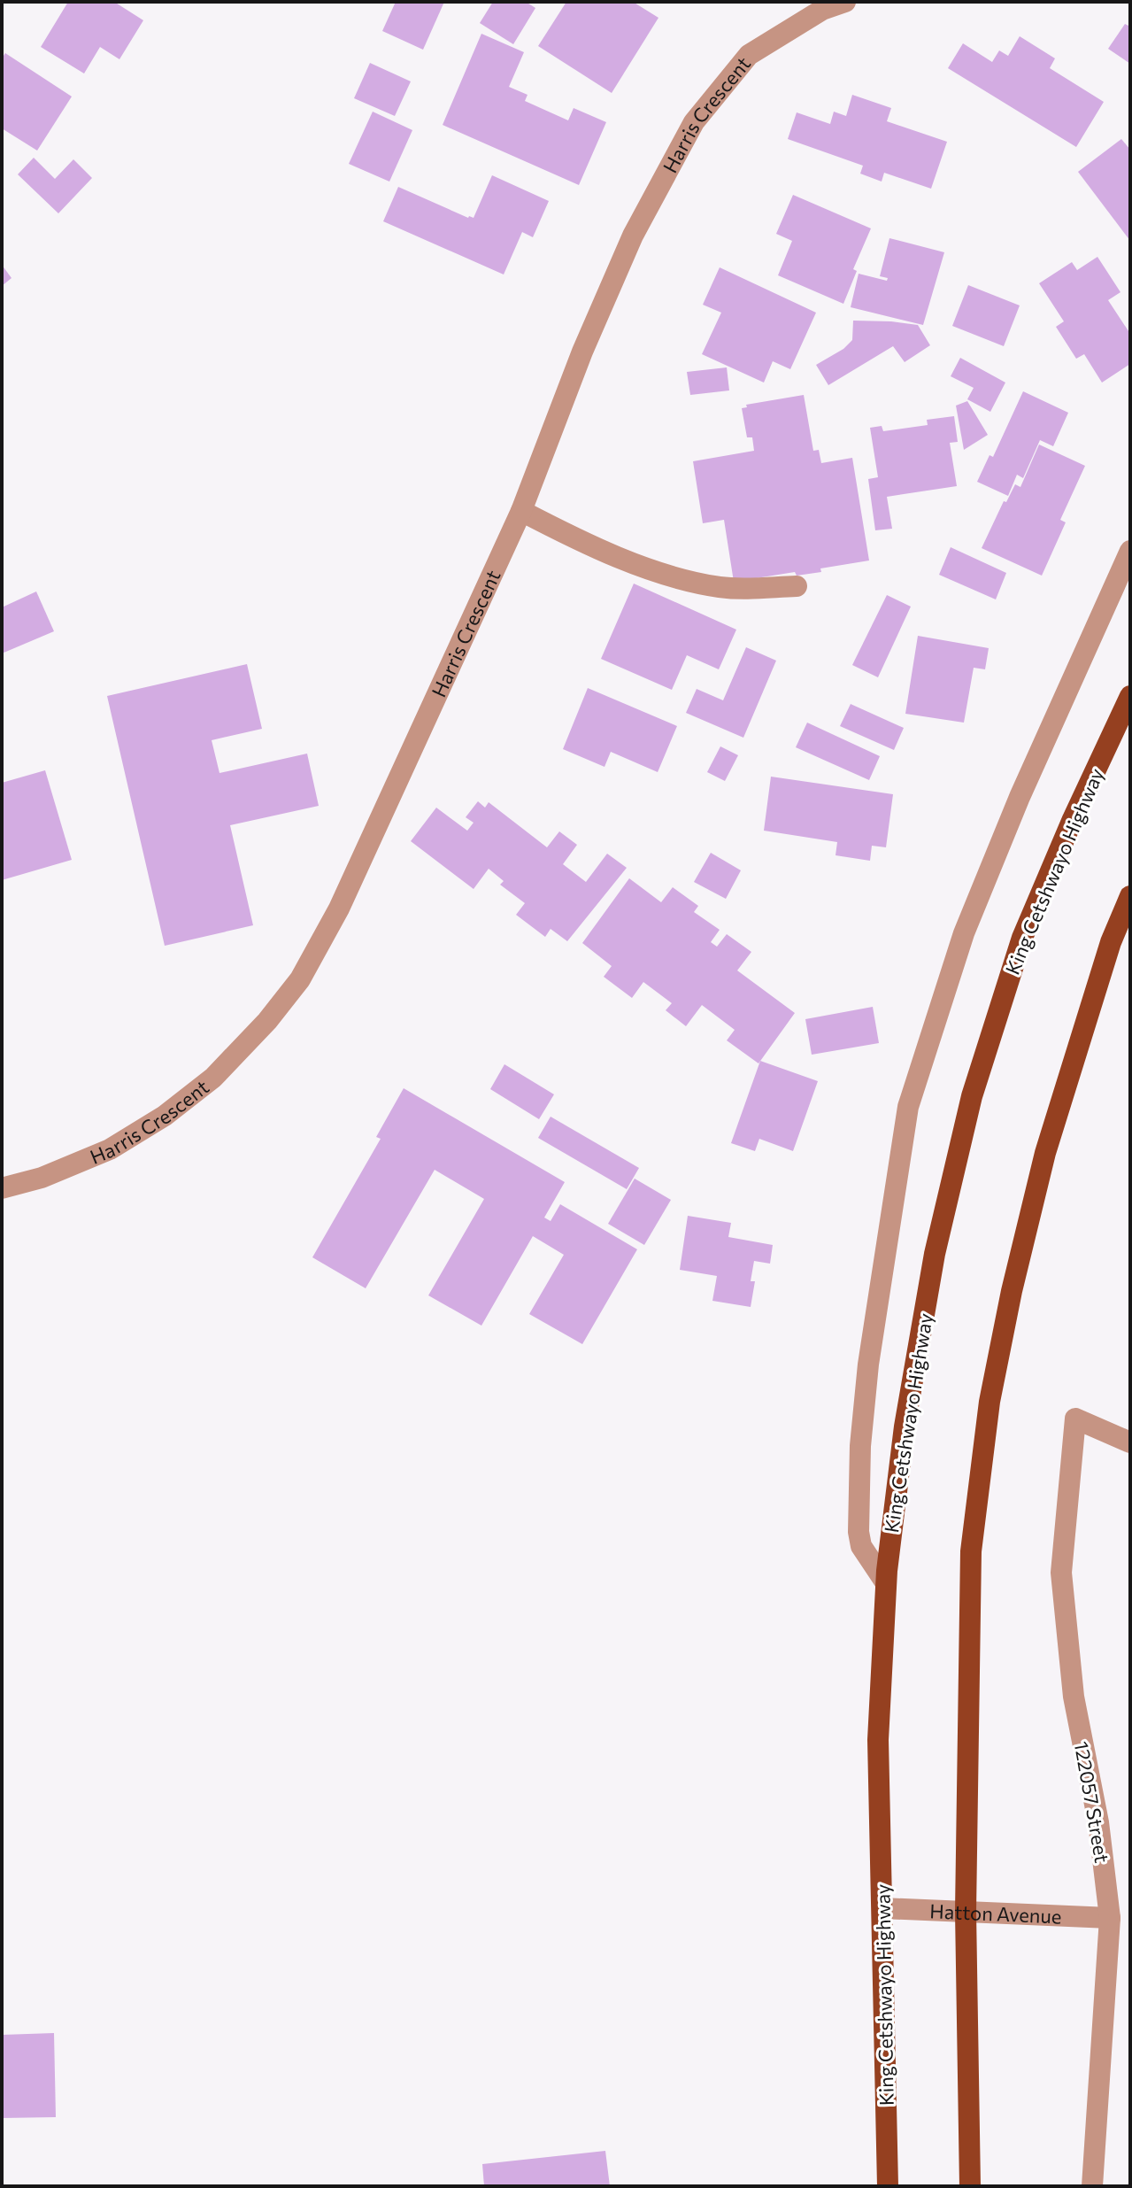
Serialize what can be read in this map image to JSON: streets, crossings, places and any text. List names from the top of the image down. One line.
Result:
{"streets":{"main road":["King Cetshwayo Highway"],"street":["Harris Crescent","122057 Street","Hatton Avenue"]},"crossings":[["King Cetshwayo Highway","Hatton Avenue"],["122057 Street","Hatton Avenue"]]}
